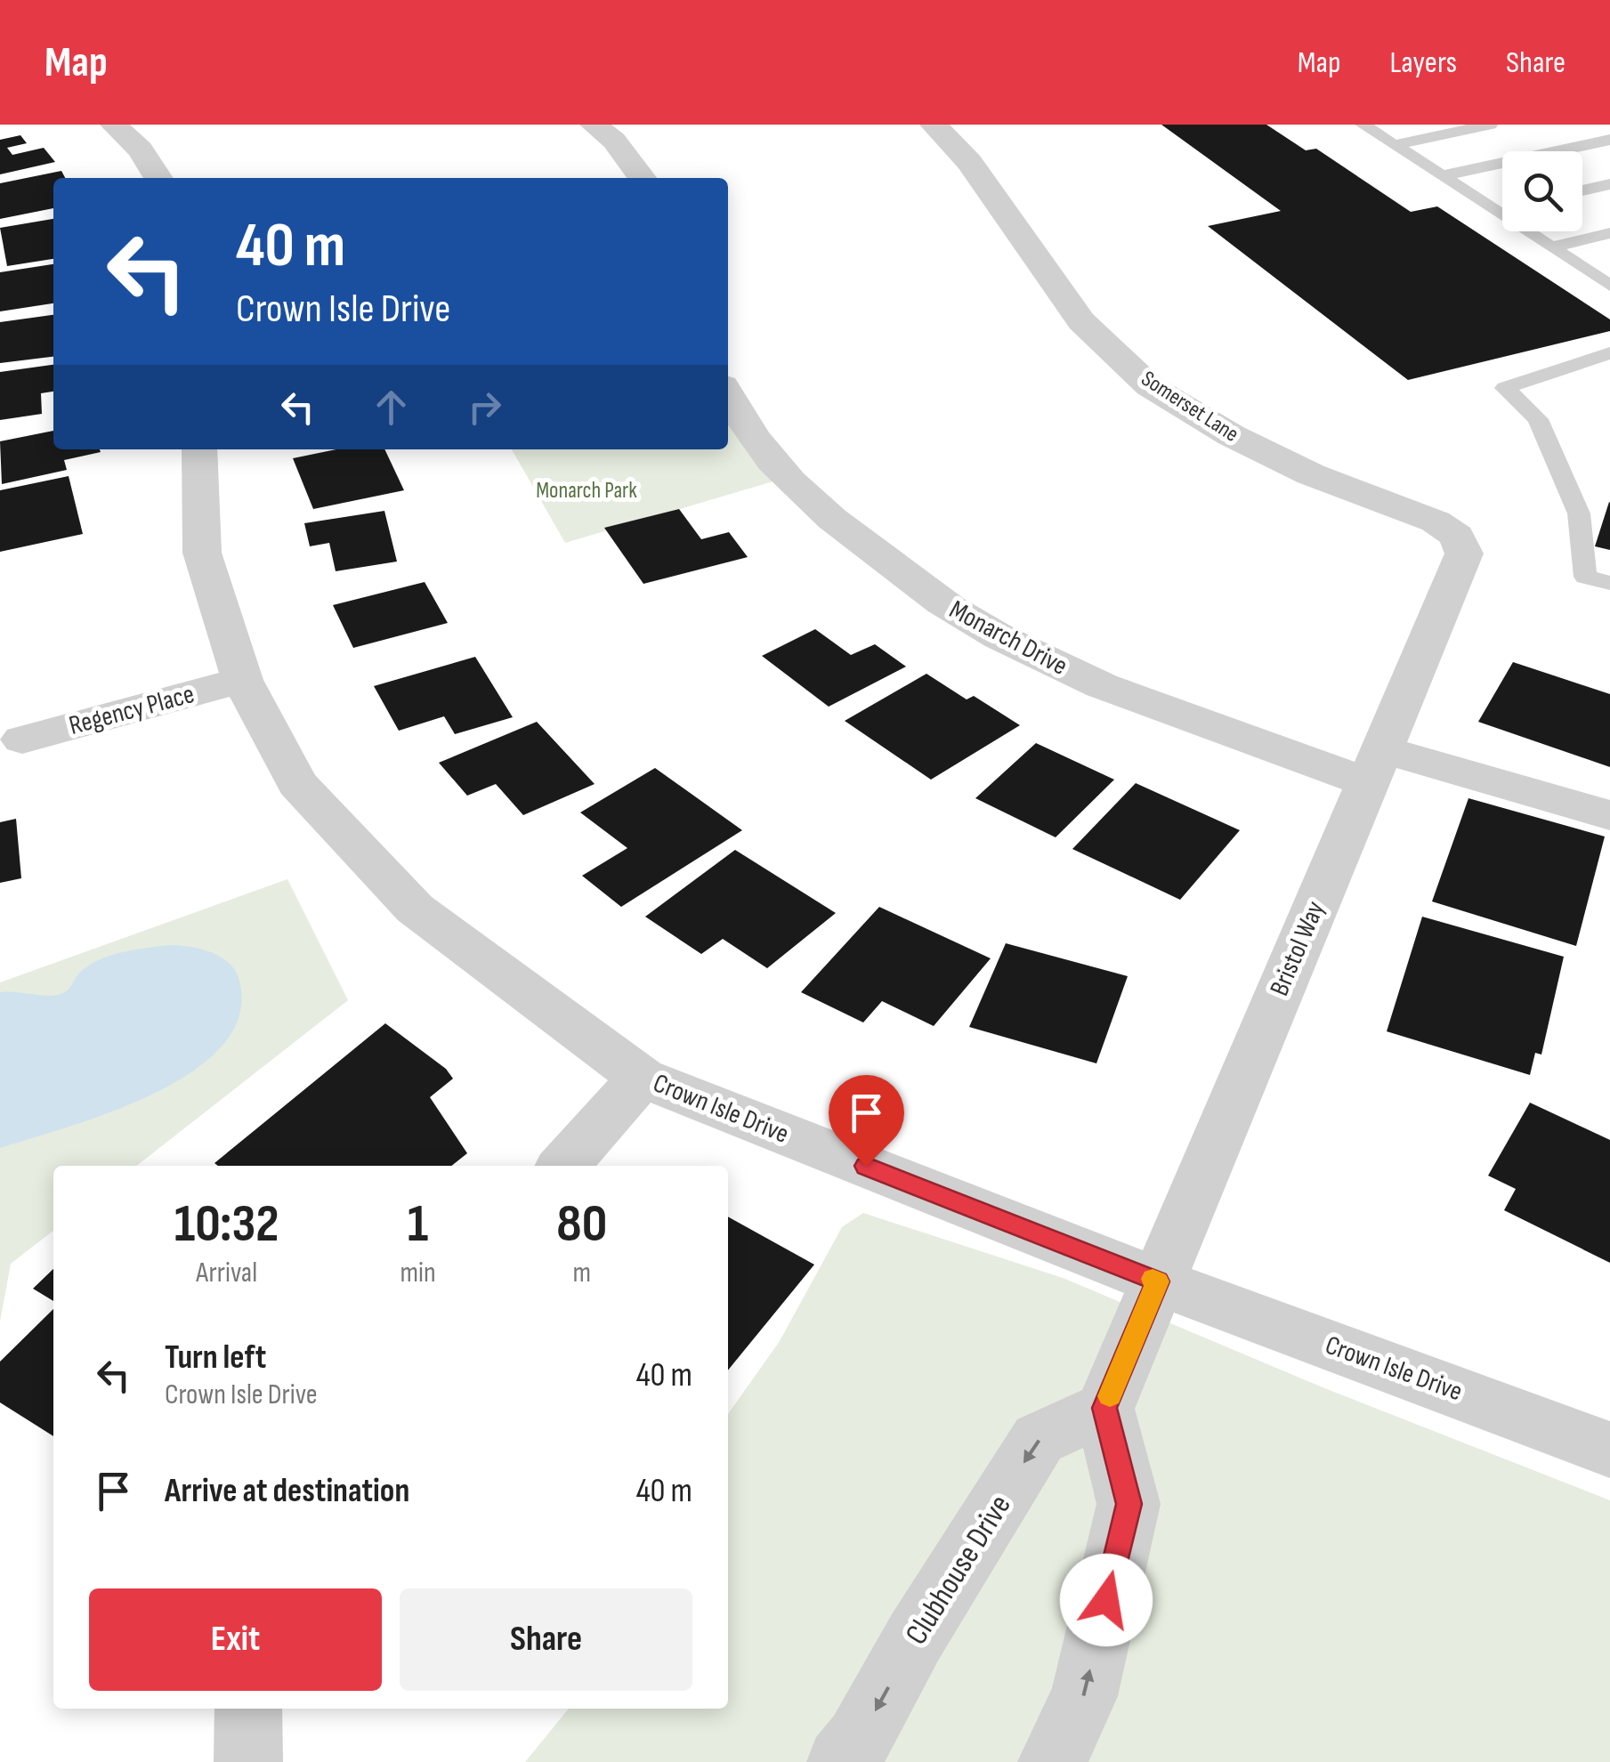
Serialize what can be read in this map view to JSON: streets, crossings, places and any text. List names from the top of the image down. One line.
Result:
{"streets":{"street":["Somerset Lane","Monarch Drive","Regency Place","Bristol Way","Crown Isle Drive","Clubhouse Drive"]},"crossings":[["Somerset Lane","Bristol Way"],["Monarch Drive","Bristol Way"],["Regency Place","Crown Isle Drive"],["Bristol Way","Crown Isle Drive"]],"one_way":["Clubhouse Drive"],"parks":["Monarch Park"],"page":{"header":"Map","nav":["Map","Layers","Share"],"turn":["40 m","Crown Isle Drive"],"eta":["10:32","Arrival","1","min","80","m"],"list":[{"name":"Turn left","note":"Crown Isle Drive","value":"40 m"},{"name":"Arrive at destination","value":"40 m"}],"buttons":["Exit","Share"]}}
